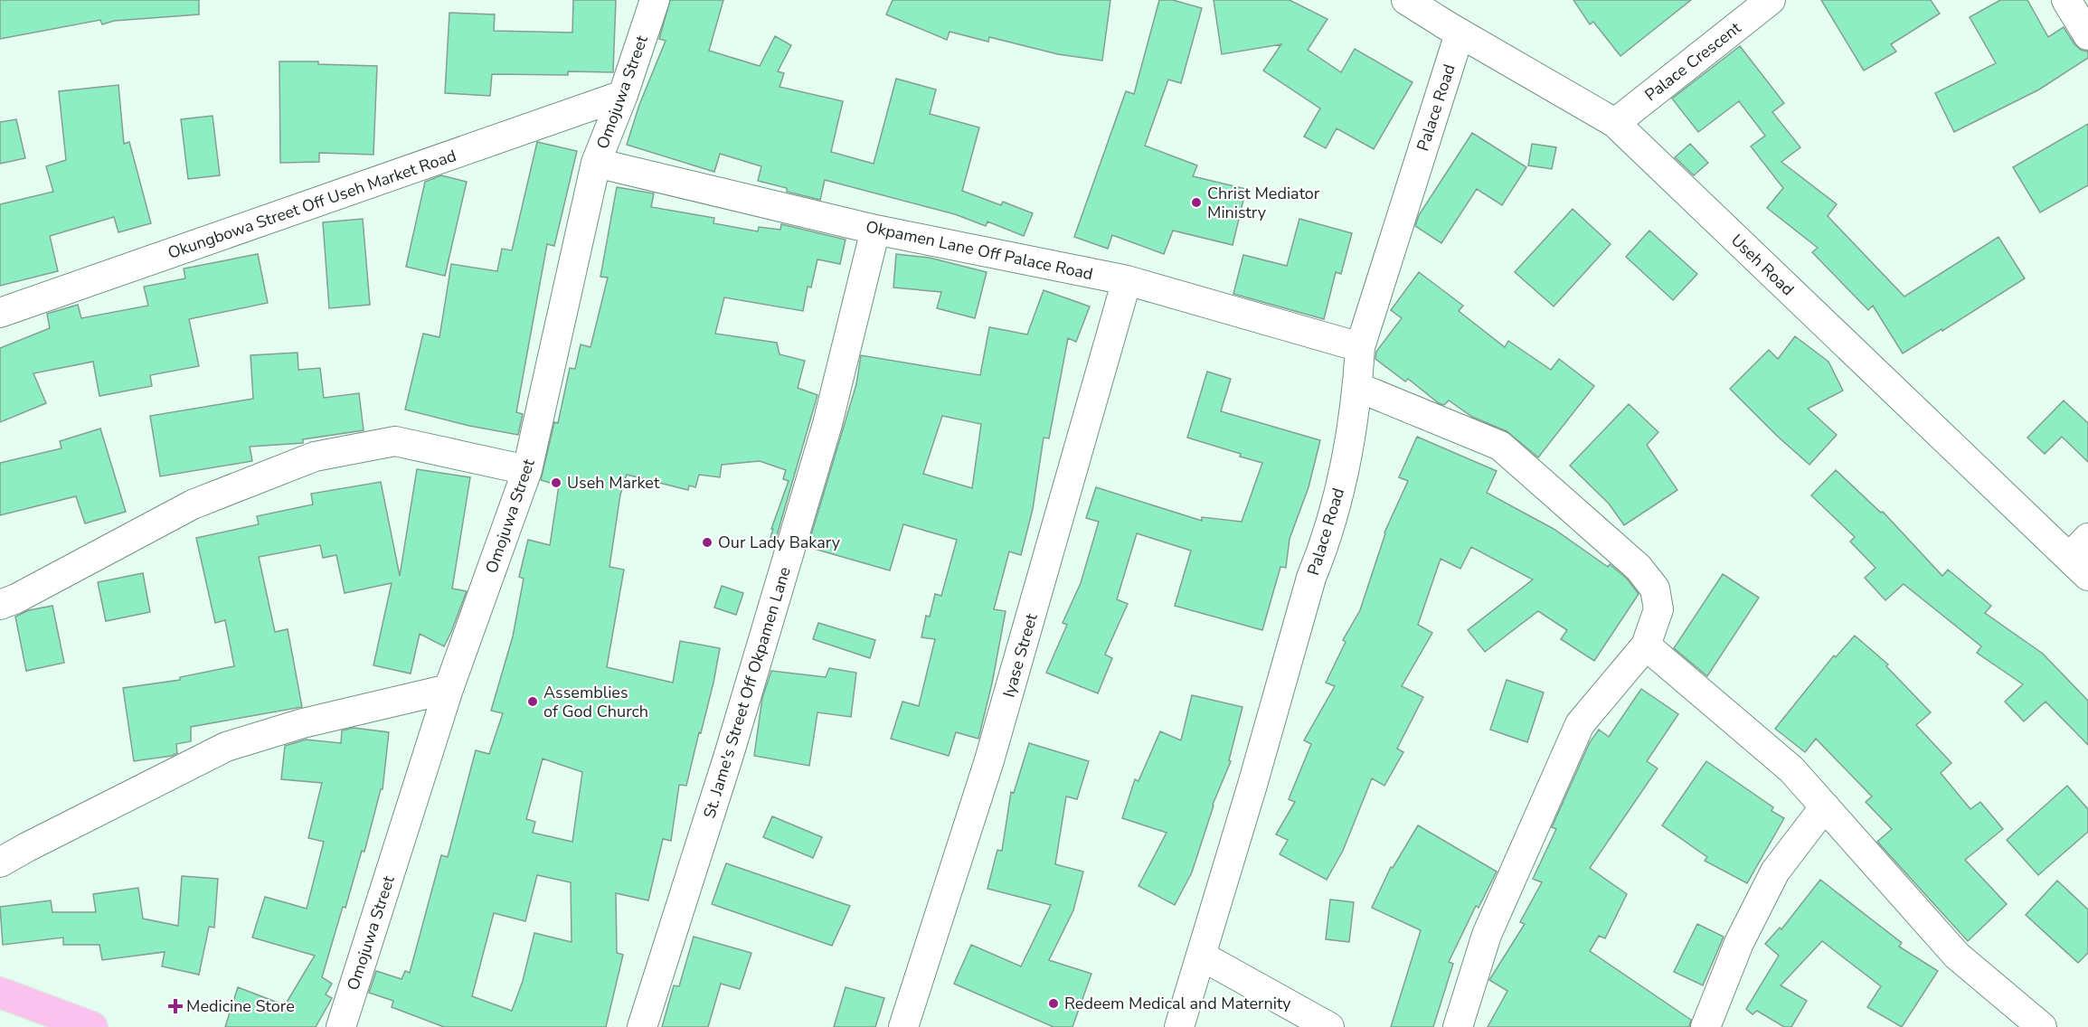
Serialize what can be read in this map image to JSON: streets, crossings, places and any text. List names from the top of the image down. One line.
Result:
{"streets":{"street":["Palace Crescent","Omojuwa Street","Palace Road","Okungbowa Street Off Useh Market Road","Okpamen Lane Off Palace Road","Useh Road","Iyase Street","St. Jame's Street Off Okpamen Lane"]},"crossings":[["Palace Crescent","Useh Road"],["Omojuwa Street","Okungbowa Street Off Useh Market Road"],["Omojuwa Street","Okpamen Lane Off Palace Road"],["Palace Road","Okpamen Lane Off Palace Road"],["Palace Road","Useh Road"],["Okpamen Lane Off Palace Road","Iyase Street"],["Okpamen Lane Off Palace Road","St. Jame's Street Off Okpamen Lane"]],"places":{"other":["Christ Mediator Ministry","Useh Market","Our Lady Bakary","Assemblies of God Church","Redeem Medical and Maternity"],"health":["Medicine Store"]}}
